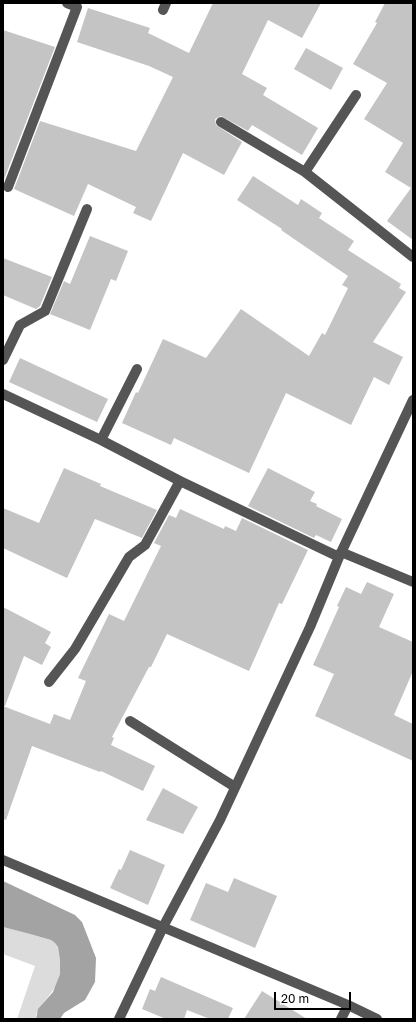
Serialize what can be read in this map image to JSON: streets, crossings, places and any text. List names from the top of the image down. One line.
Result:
{"scale_bar":"20 m"}
